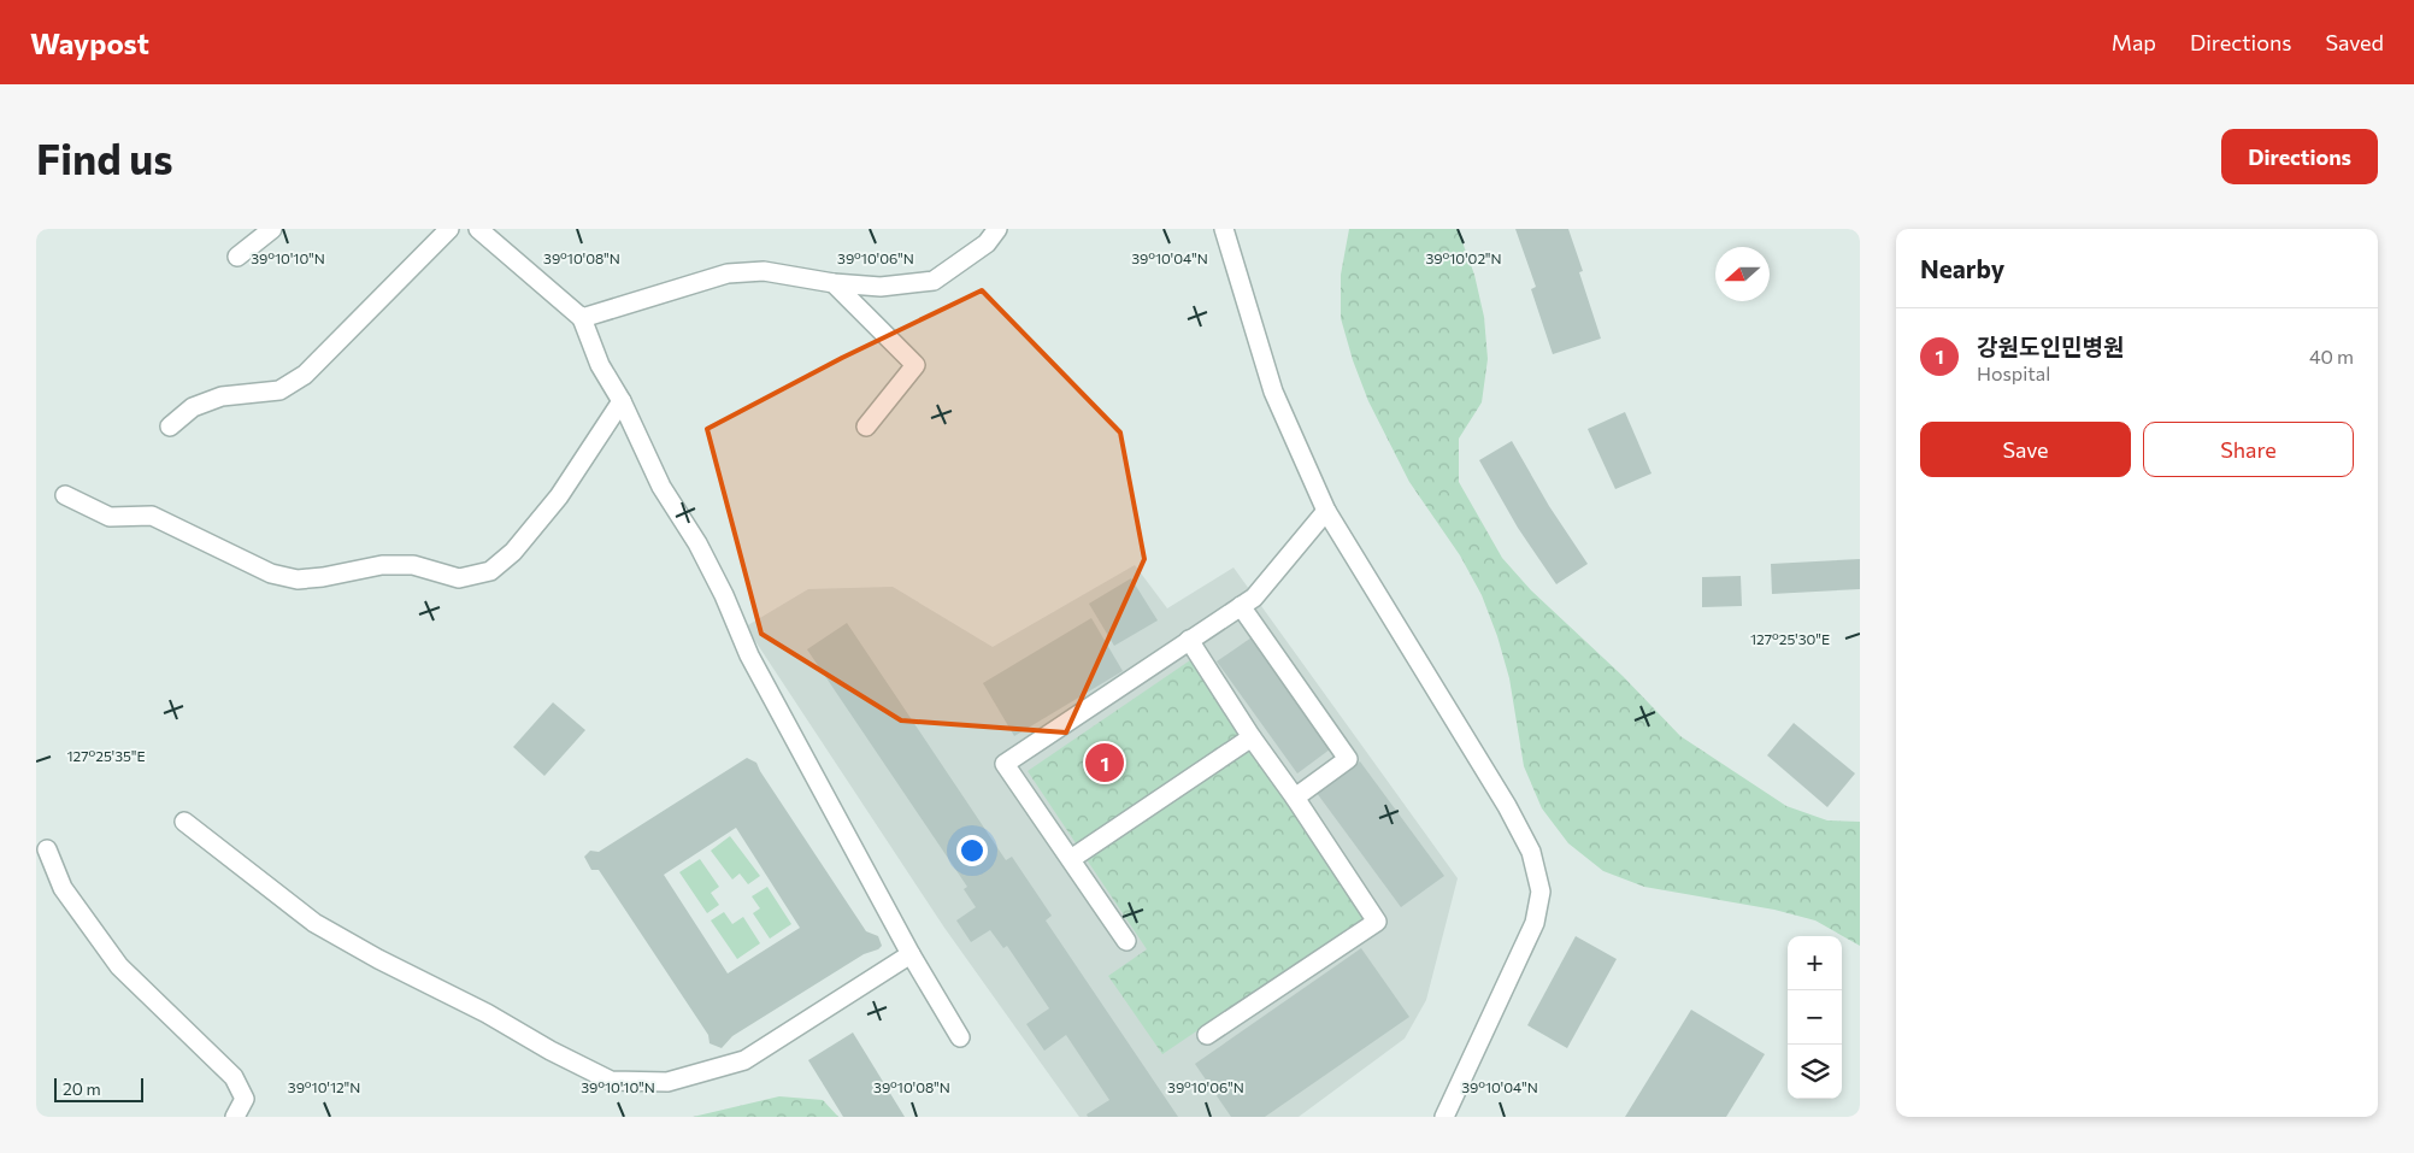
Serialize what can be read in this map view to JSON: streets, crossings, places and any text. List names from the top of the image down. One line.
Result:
{"scale_bar":"20 m","north":"left","page":{"header":"Waypost","nav":["Map","Directions","Saved"],"buttons":["Directions",["Save","Share"]],"title":"Find us","heading":"Nearby","list":[{"mark":"1","name":"강원도인민병원","note":"Hospital","value":"40 m"}],"pins":"1","map_buttons":["+","−"],"scale":"20 m"},"coordinates":["39°10'10\"N","39°10'08\"N","39°10'06\"N","39°10'04\"N","39°10'02\"N","127°25'30\"E","127°25'35\"E","39°10'12\"N"]}
